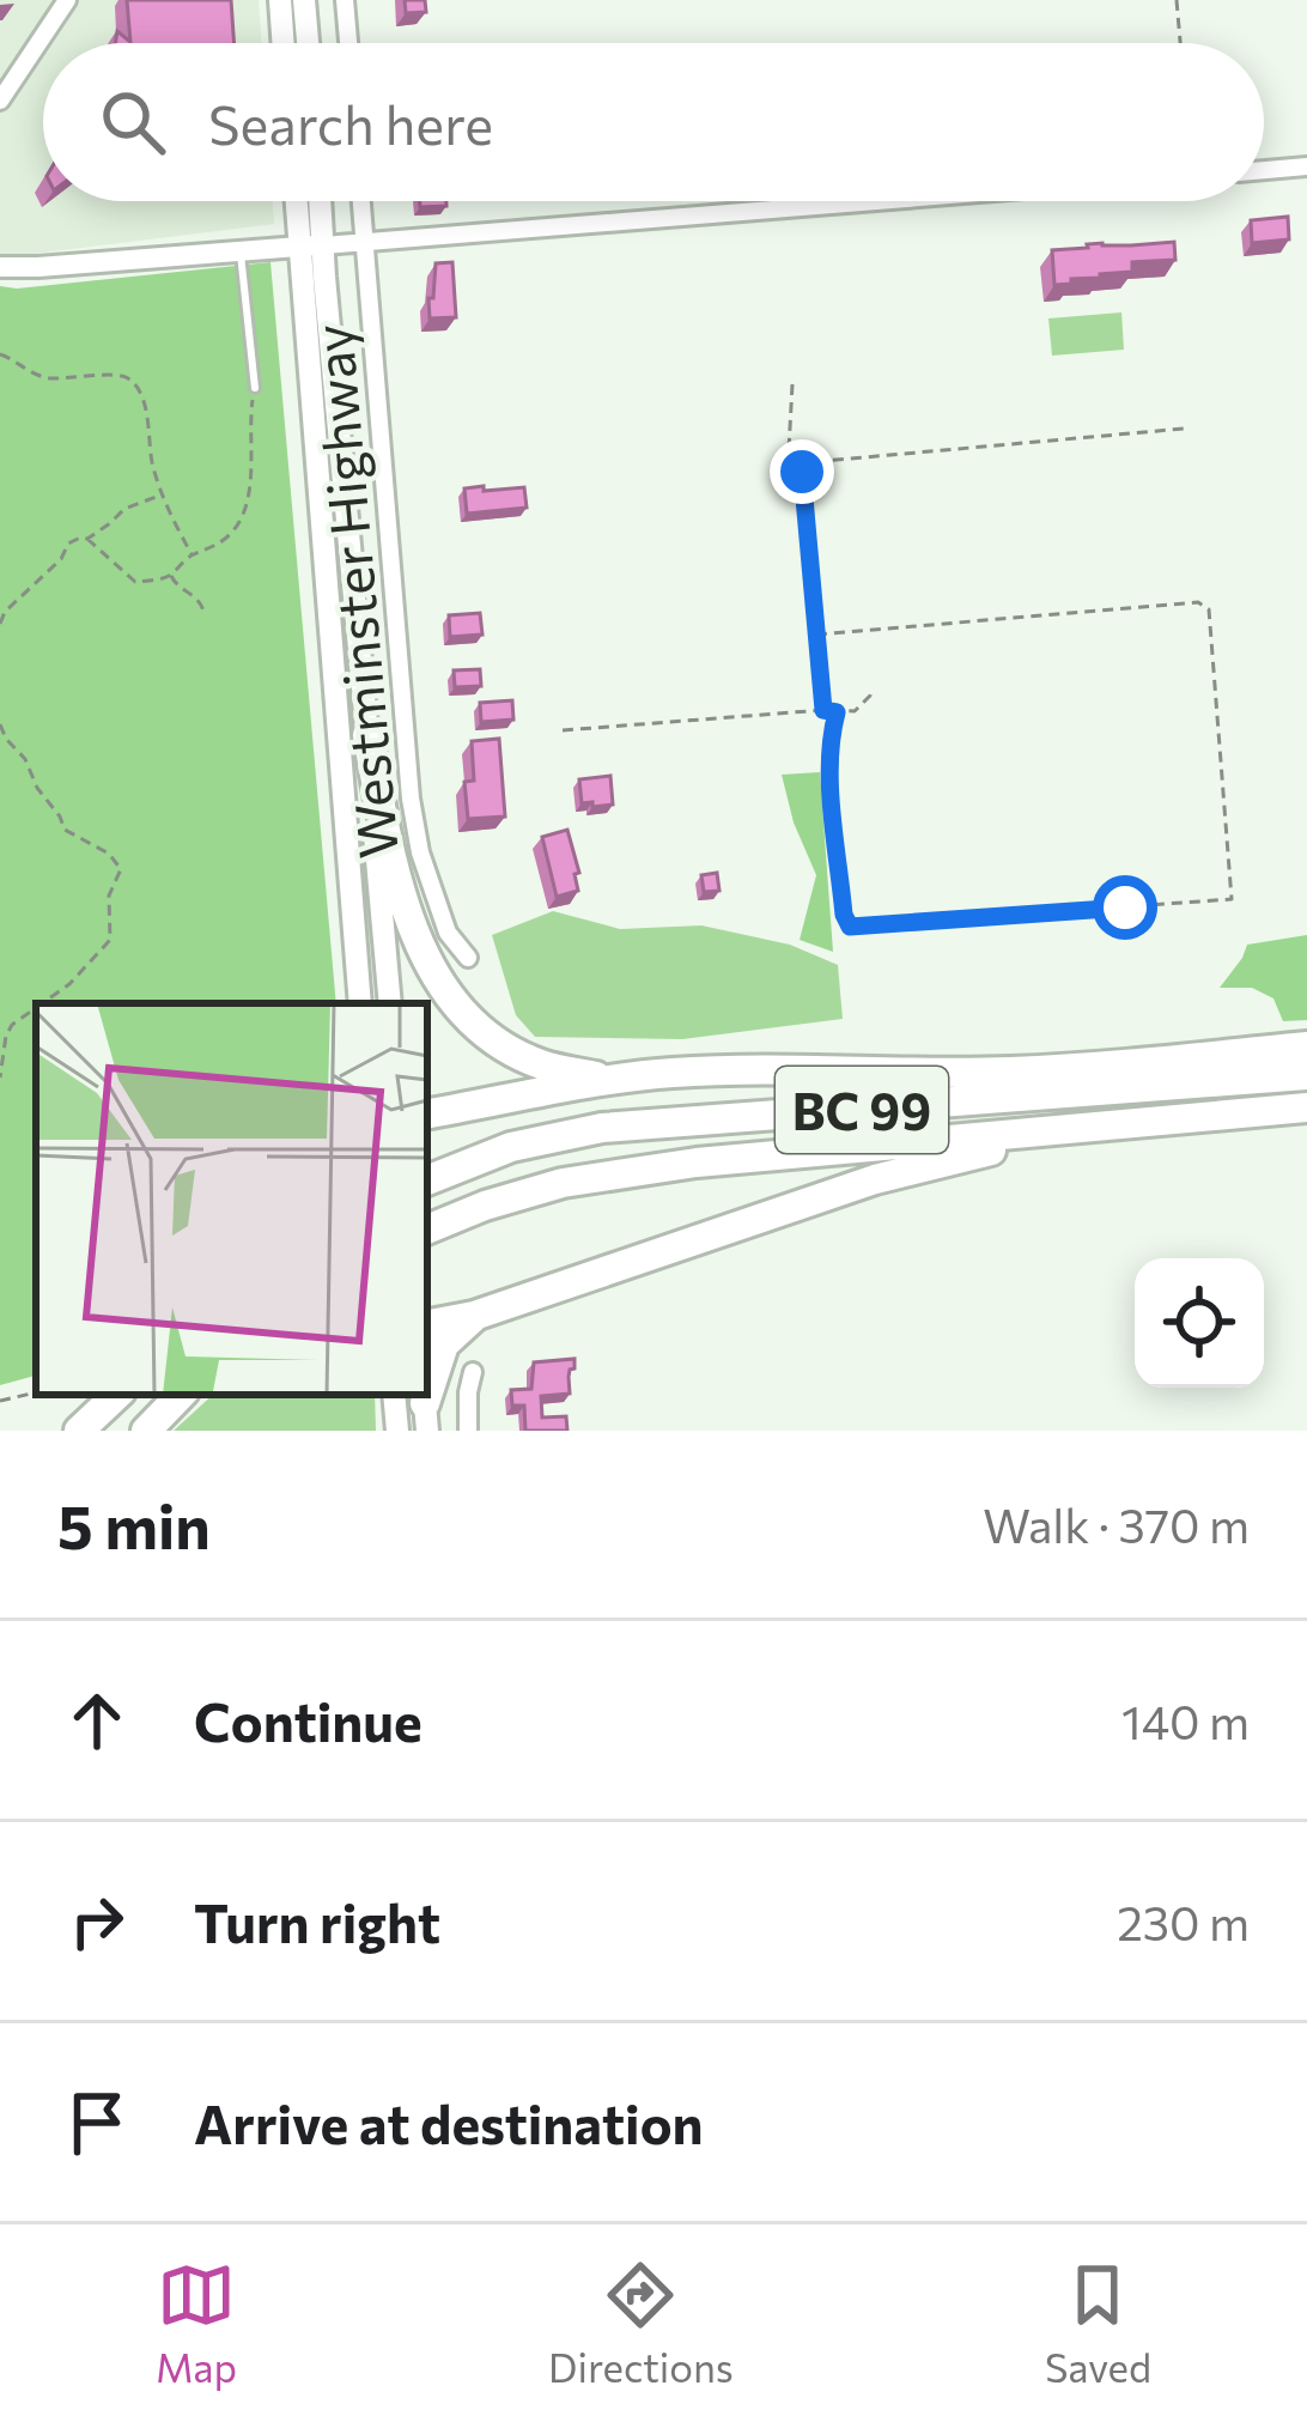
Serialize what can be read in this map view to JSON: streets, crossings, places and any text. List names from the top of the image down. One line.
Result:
{"streets":{"highway":["BC 99"],"main road":["Westminster Highway"]},"page":{"search":"Search here","heading":["5 min","Walk · 370 m"],"list":[["Continue","140 m"],["Turn right","230 m"],"Arrive at destination"],"nav":["Map","Directions","Saved"]}}
